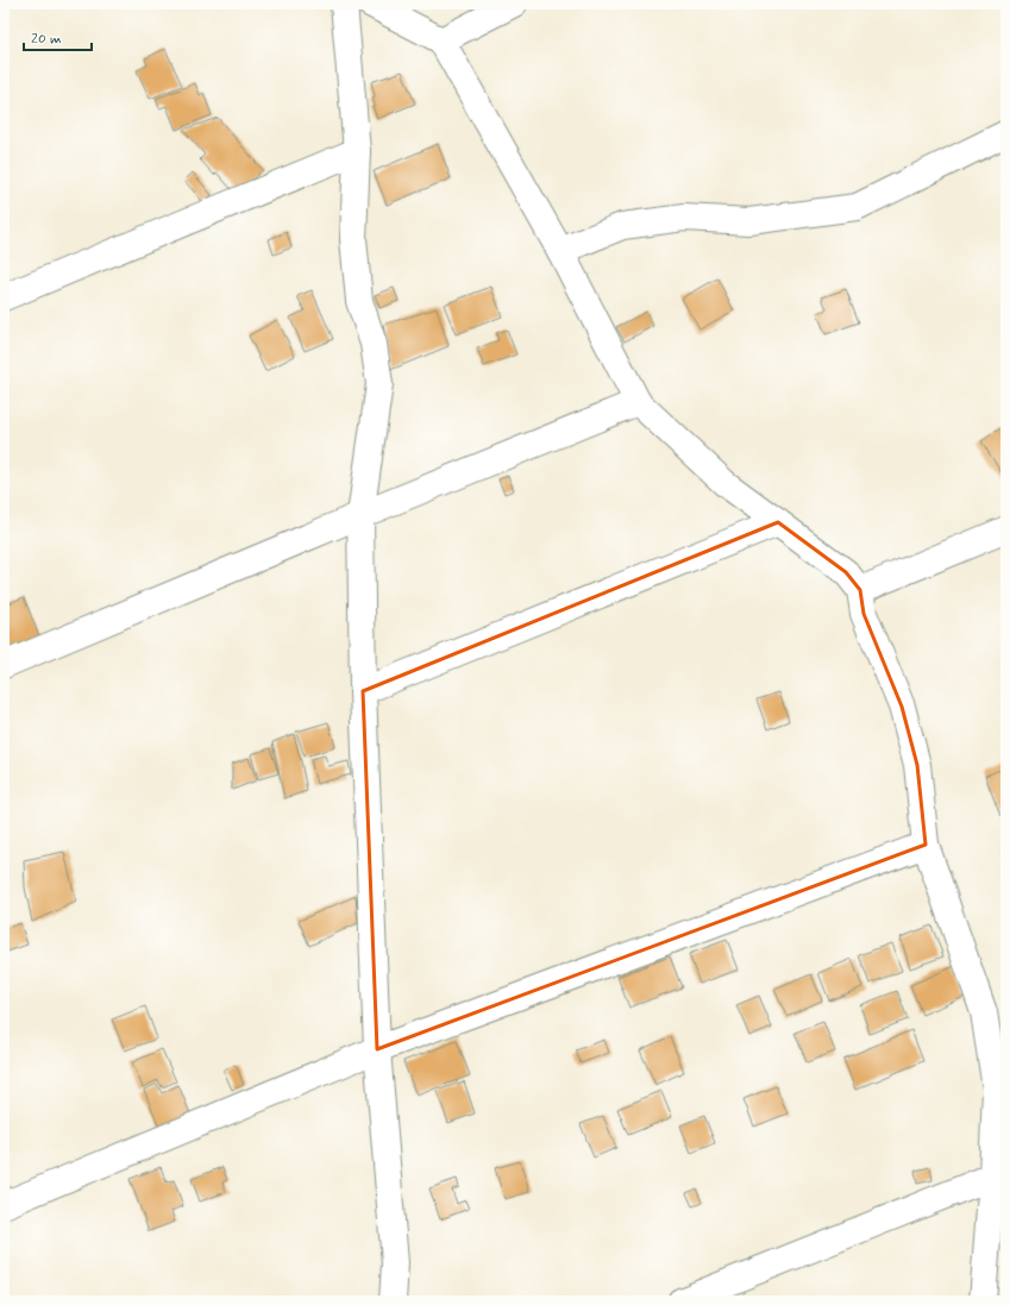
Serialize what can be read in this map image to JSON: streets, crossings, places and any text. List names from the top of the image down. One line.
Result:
{"scale_bar":"20 m"}
